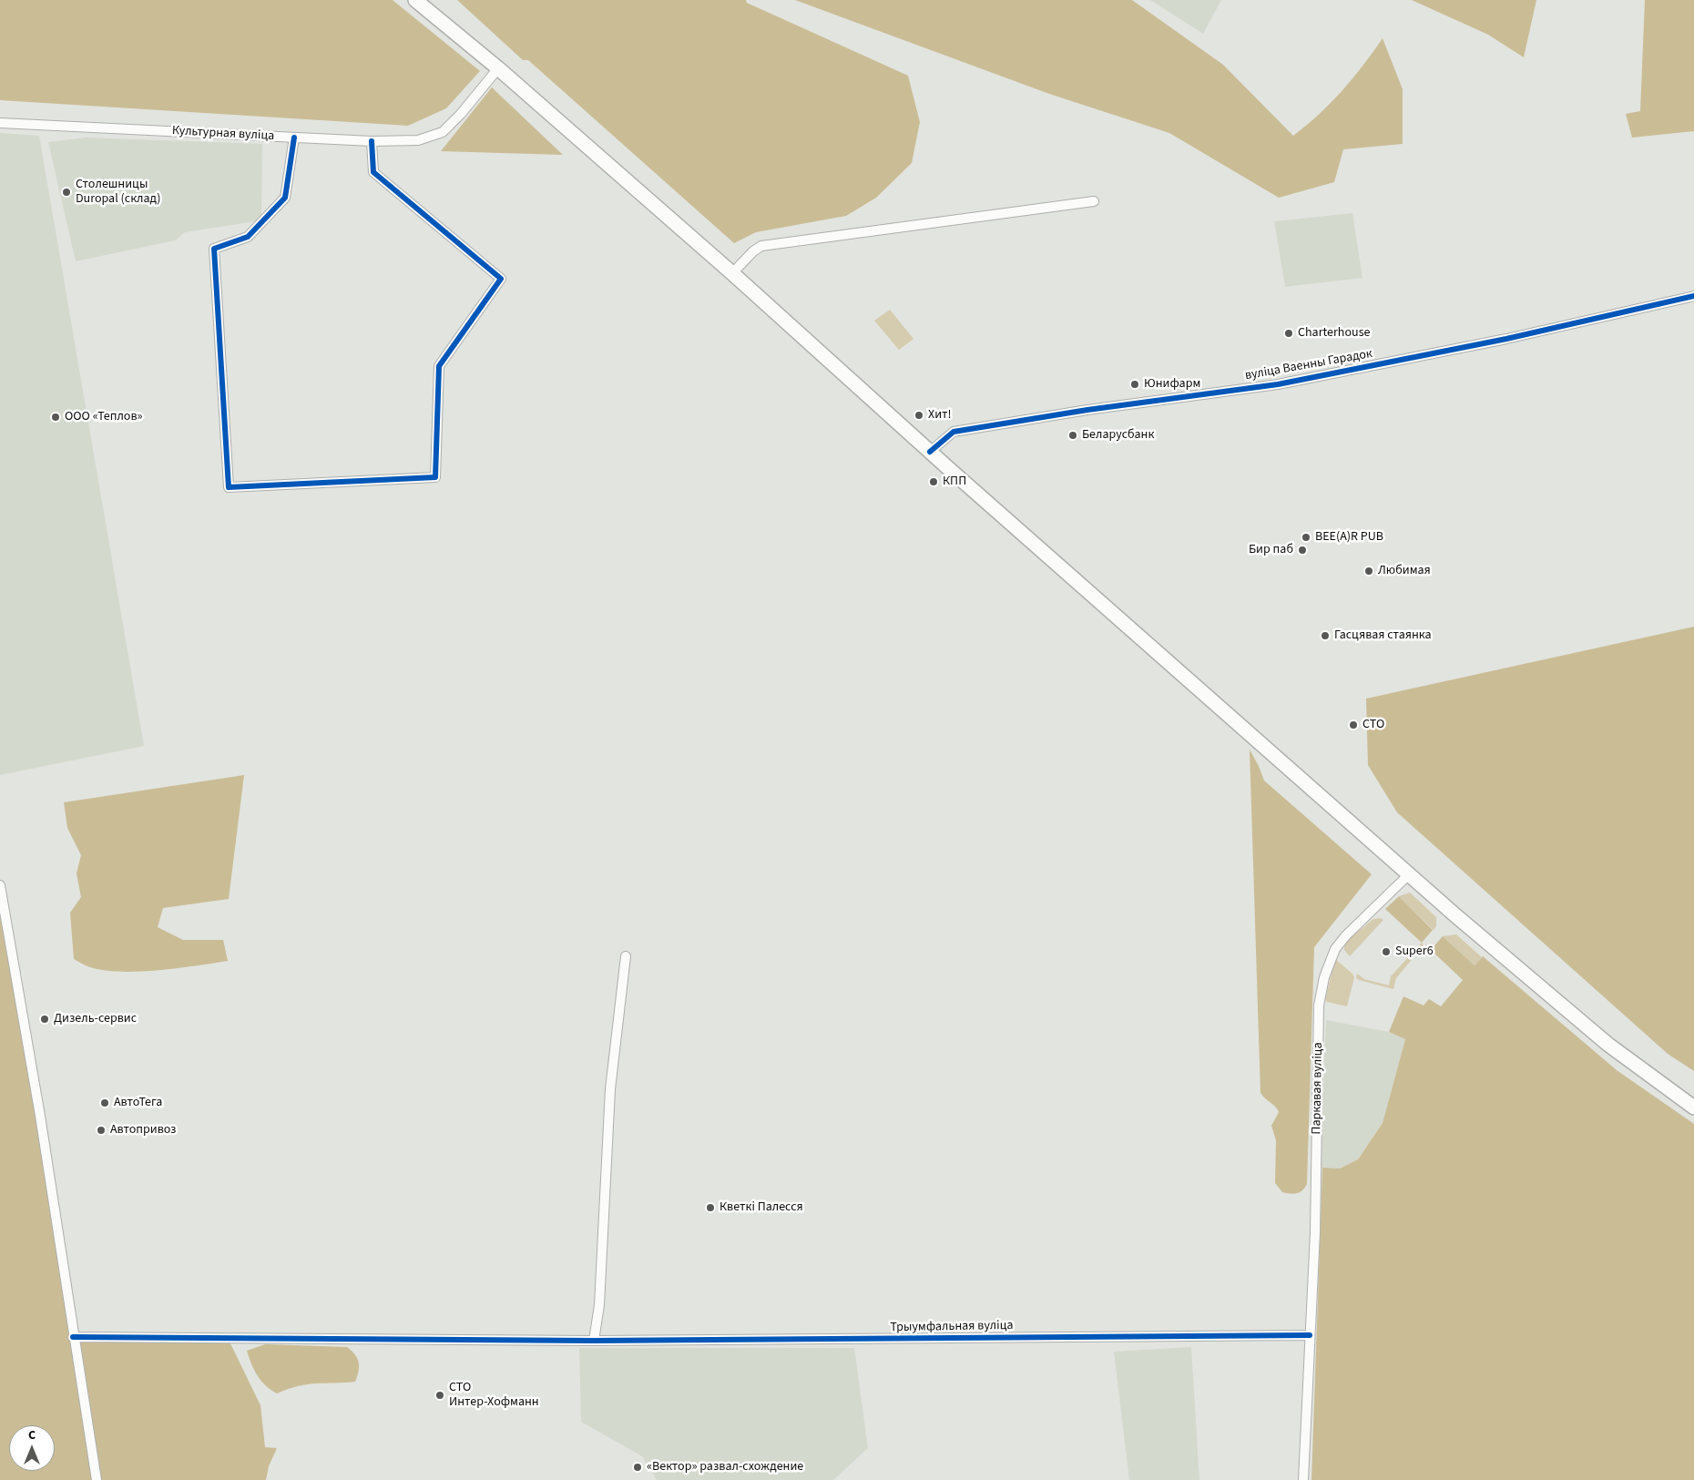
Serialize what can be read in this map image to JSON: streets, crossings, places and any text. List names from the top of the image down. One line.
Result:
{"streets":{"street":["Культурная вуліца","вуліца Ваенны Гарадок","Паркавая вуліца","Трыумфальная вуліца"]},"crossings":[["Паркавая вуліца","Трыумфальная вуліца"]],"places":["Столешницы Duropal (склад)","Charterhouse","Юнифарм","Хит!","ООО «Теплов»","Беларусбанк","КПП","BEE(A)R PUB","Бир паб","Любимая","Гасцявая стаянка","СТО","Super6","Дизель-сервис","АвтоТега","Автопривоз","Кветкі Палесся","СТО Интер-Хофманн","«Вектор» развал-схождение"],"north":"top"}
